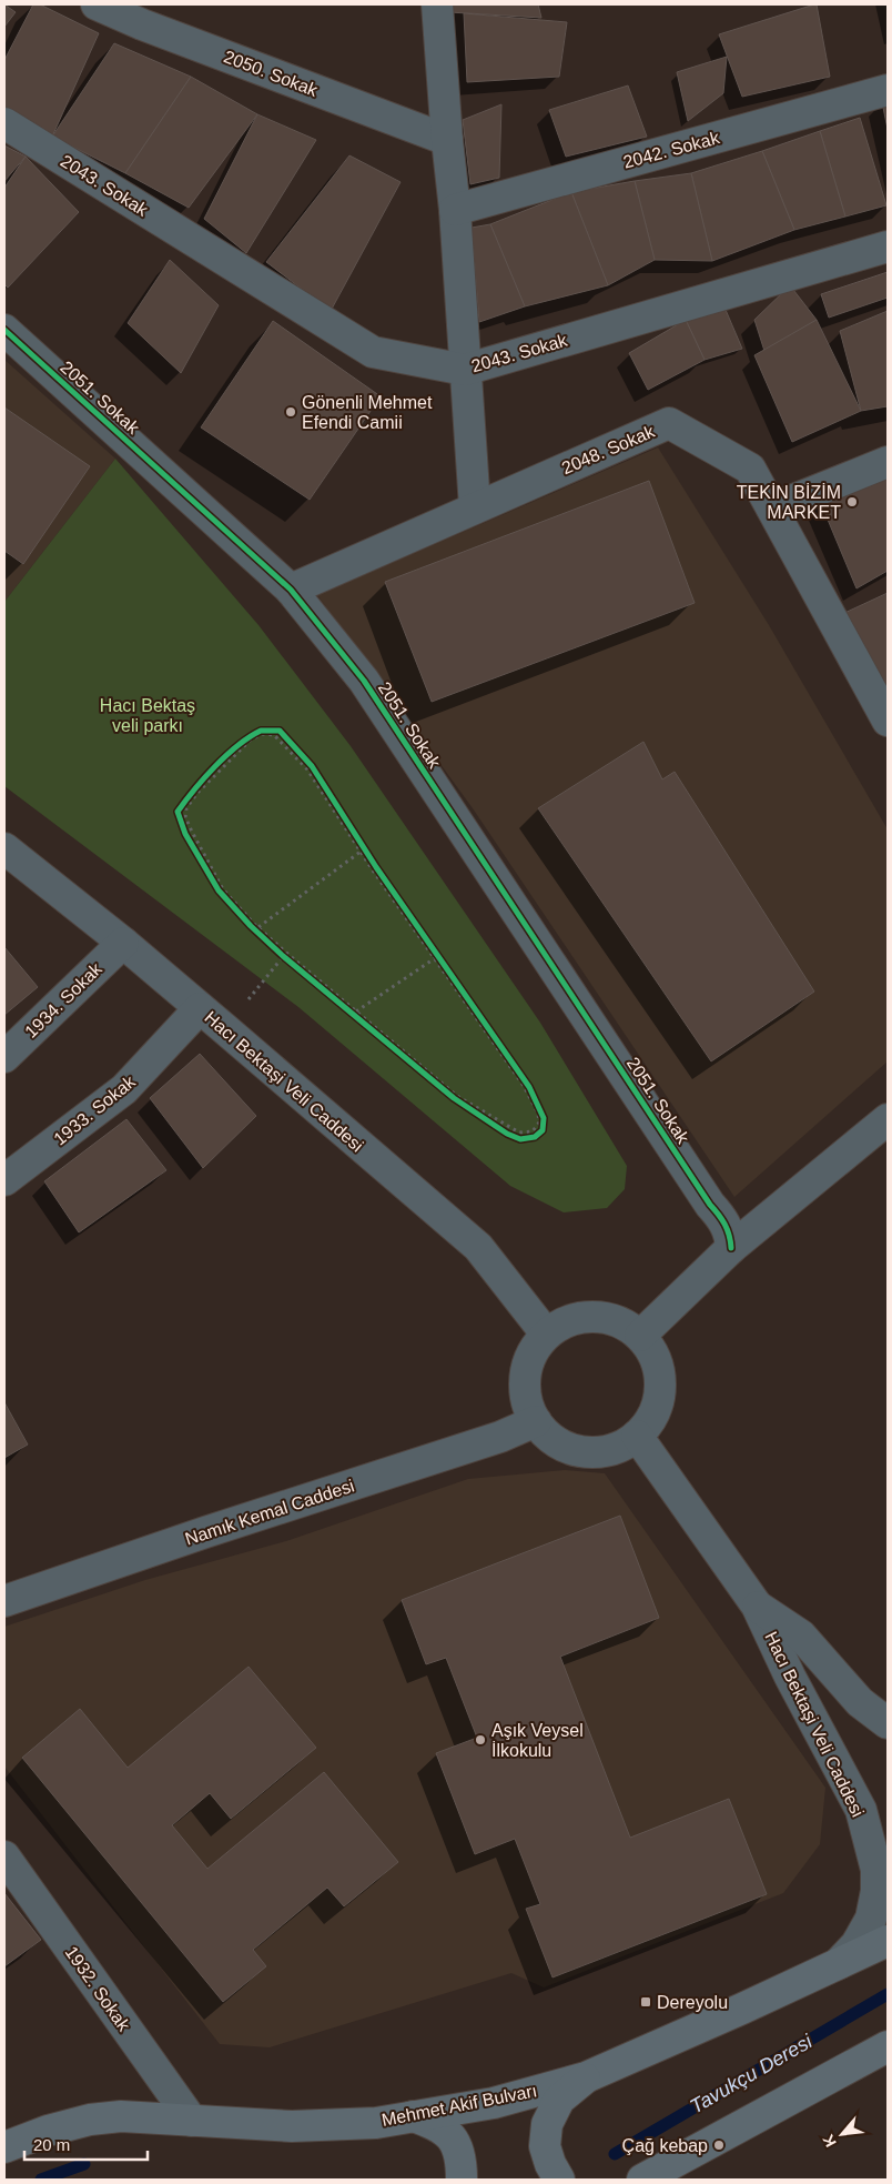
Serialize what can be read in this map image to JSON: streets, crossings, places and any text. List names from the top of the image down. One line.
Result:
{"streets":{"main road":["Mehmet Akif Bulvarı"],"street":["2050. Sokak","2042. Sokak","2043. Sokak","2051. Sokak","2048. Sokak","1934. Sokak","Hacı Bektaşi Veli Caddesi","1933. Sokak","Namık Kemal Caddesi","1932. Sokak"]},"crossings":[["2051. Sokak","2048. Sokak"],["1934. Sokak","Hacı Bektaşi Veli Caddesi"],["Hacı Bektaşi Veli Caddesi","1933. Sokak"],["Hacı Bektaşi Veli Caddesi","Namık Kemal Caddesi"],["Hacı Bektaşi Veli Caddesi","Mehmet Akif Bulvarı"],["1932. Sokak","Mehmet Akif Bulvarı"]],"water":["Tavukçu Deresi"],"parks":["Hacı Bektaş veli parkı"],"places":{"other":["Gönenli Mehmet Efendi Camii","TEKİN BİZİM MARKET","Aşık Veysel İlkokulu","Çağ kebap"],"transit":["Dereyolu"]},"scale_bar":"20 m","north":"bottom left"}
